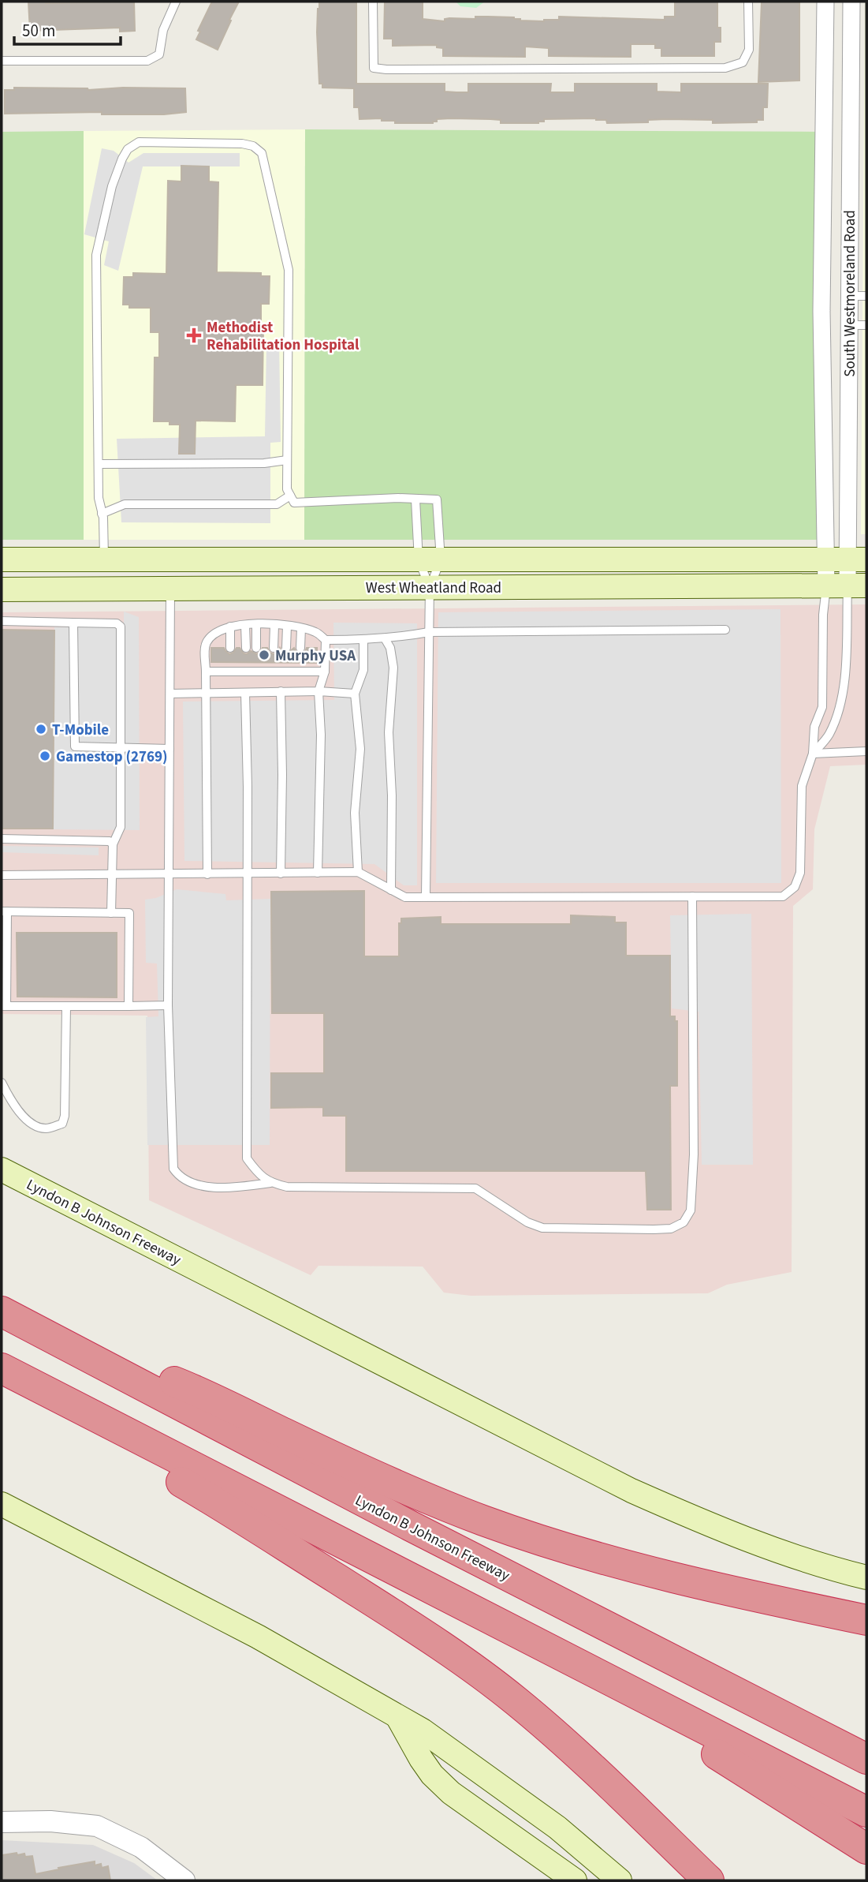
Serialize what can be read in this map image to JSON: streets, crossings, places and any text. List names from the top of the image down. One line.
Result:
{"streets":{"highway":["Lyndon B Johnson Freeway"],"main road":["West Wheatland Road"],"street":["South Westmoreland Road"]},"crossings":[["South Westmoreland Road","West Wheatland Road"]],"places":{"health":["Methodist Rehabilitation Hospital"],"other":["Murphy USA","T-Mobile","Gamestop (2769)"]},"scale_bar":"50 m"}
